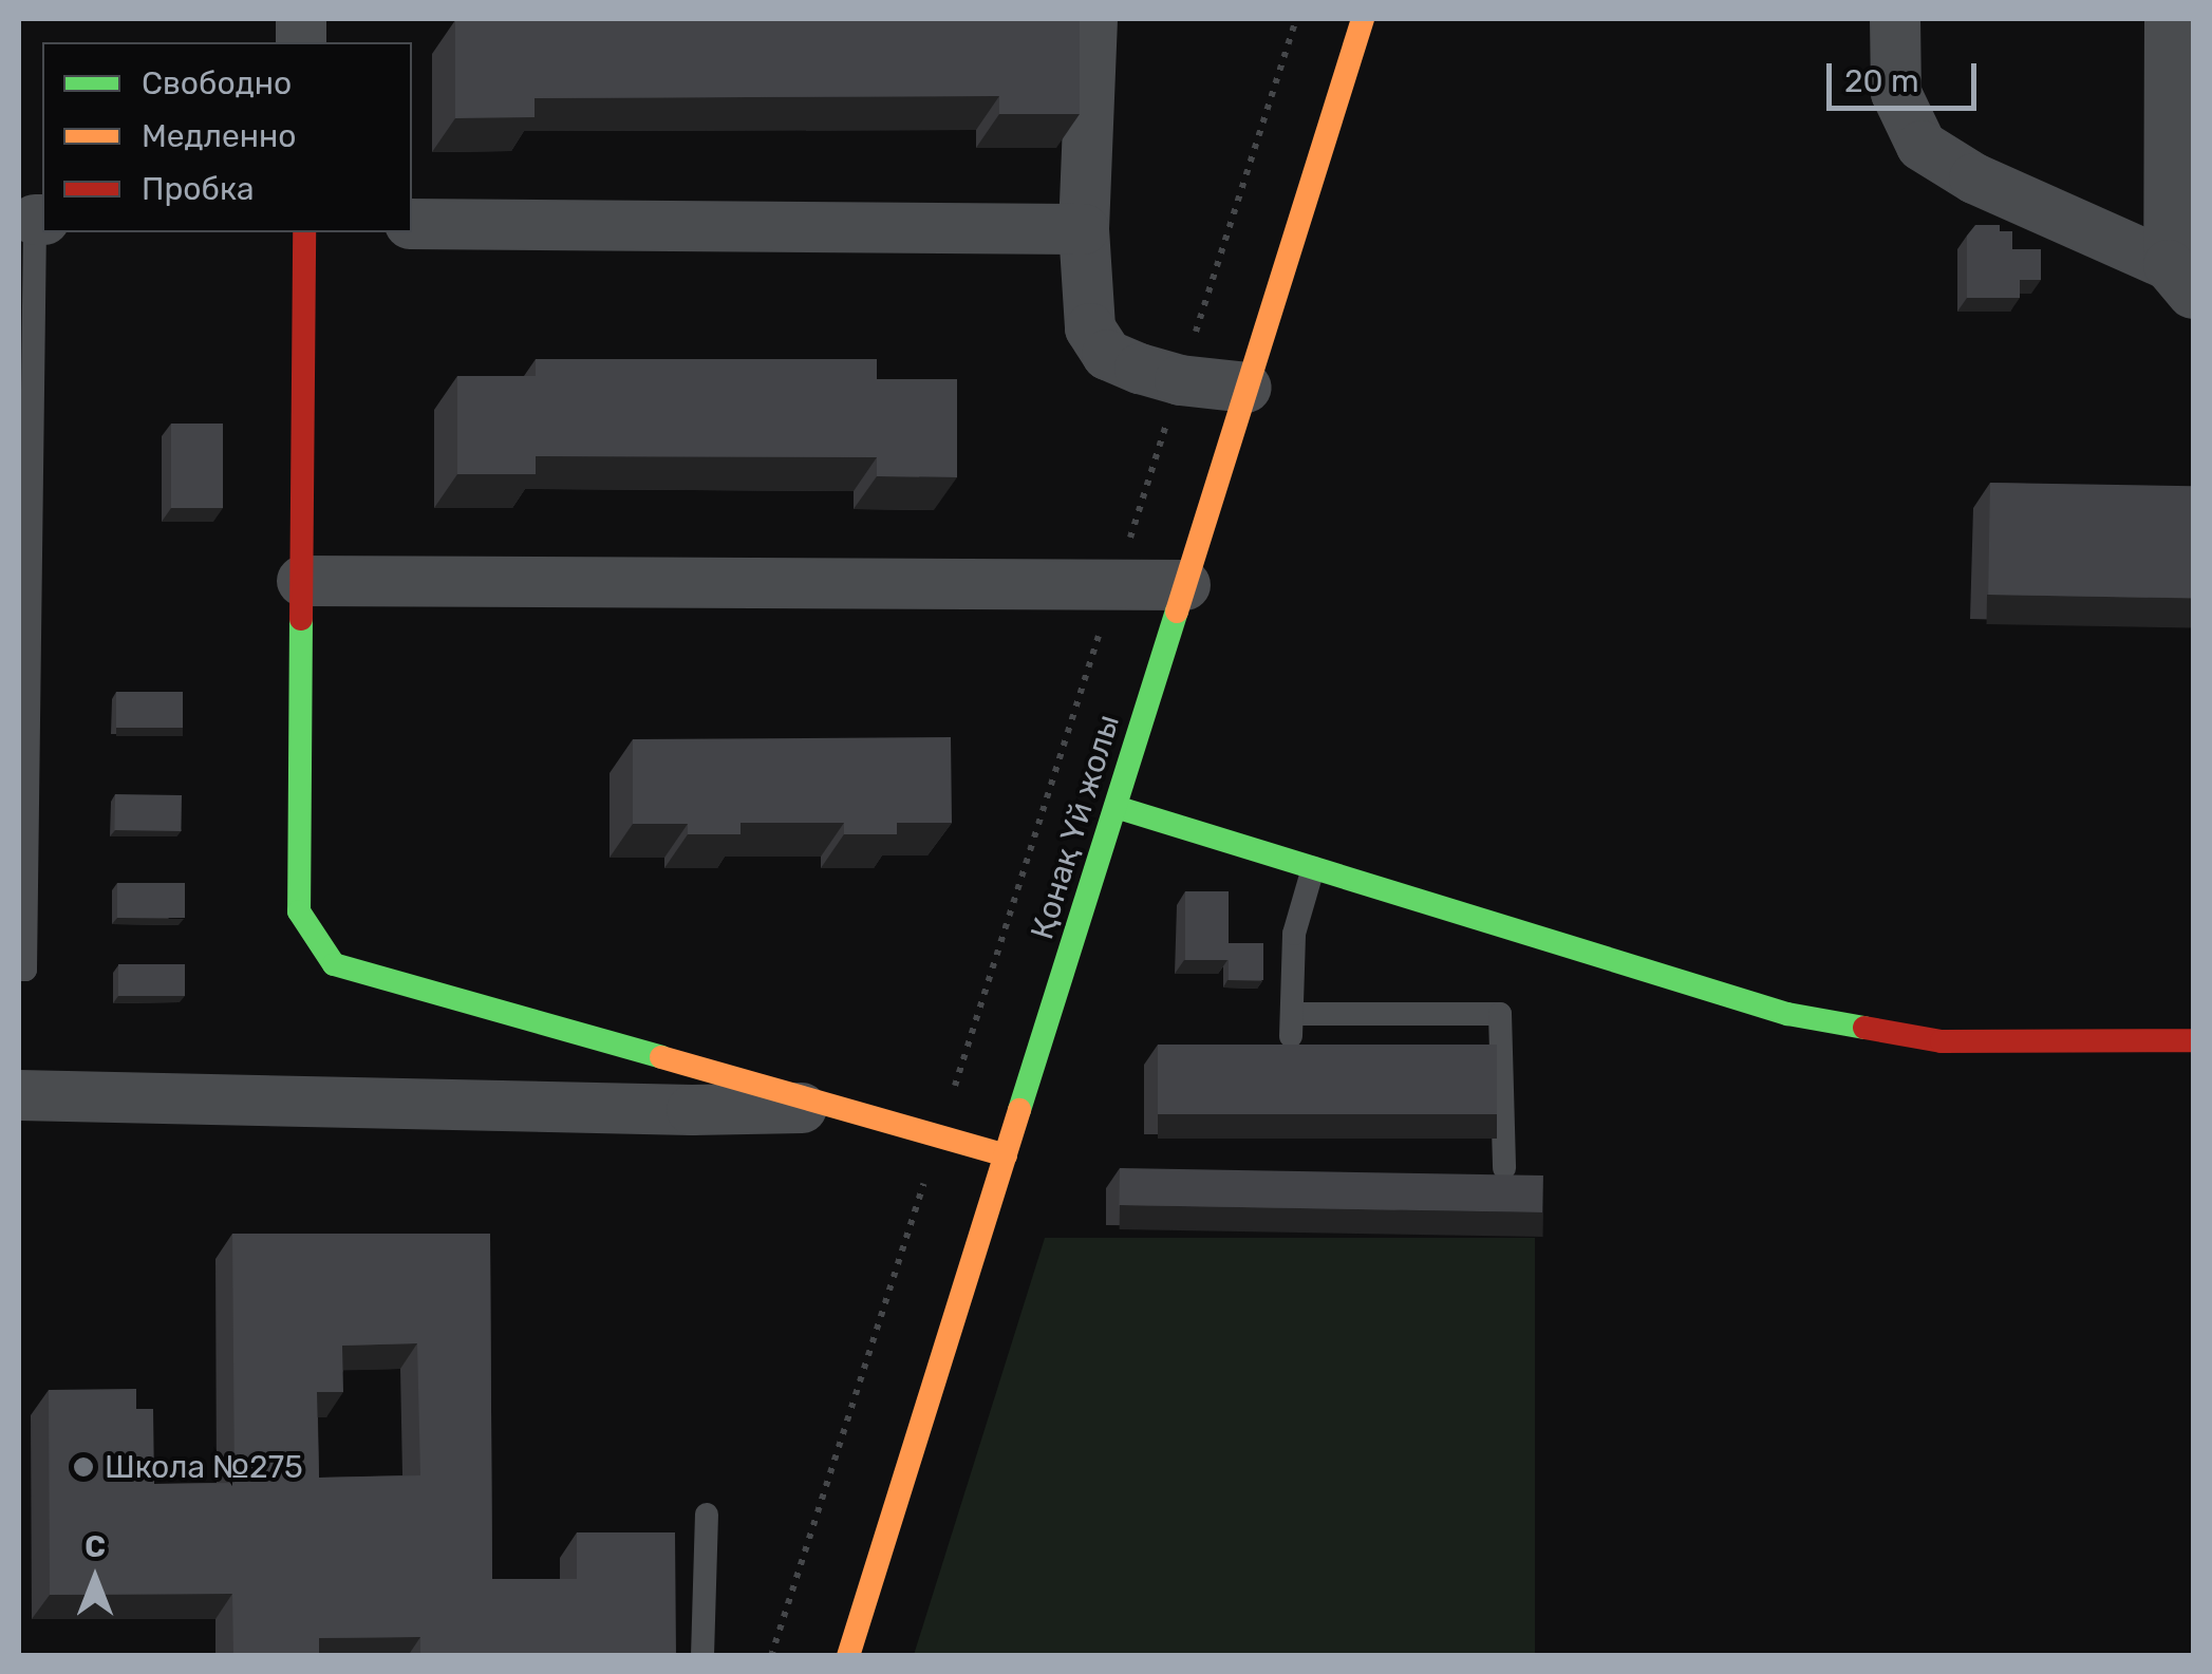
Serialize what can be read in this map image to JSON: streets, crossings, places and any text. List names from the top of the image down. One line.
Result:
{"streets":{"street":["Қонақ Үй жолы"]},"places":["Школа №275"],"legend":["Свободно","Медленно","Пробка"],"scale_bar":"20 m","north":"top"}
